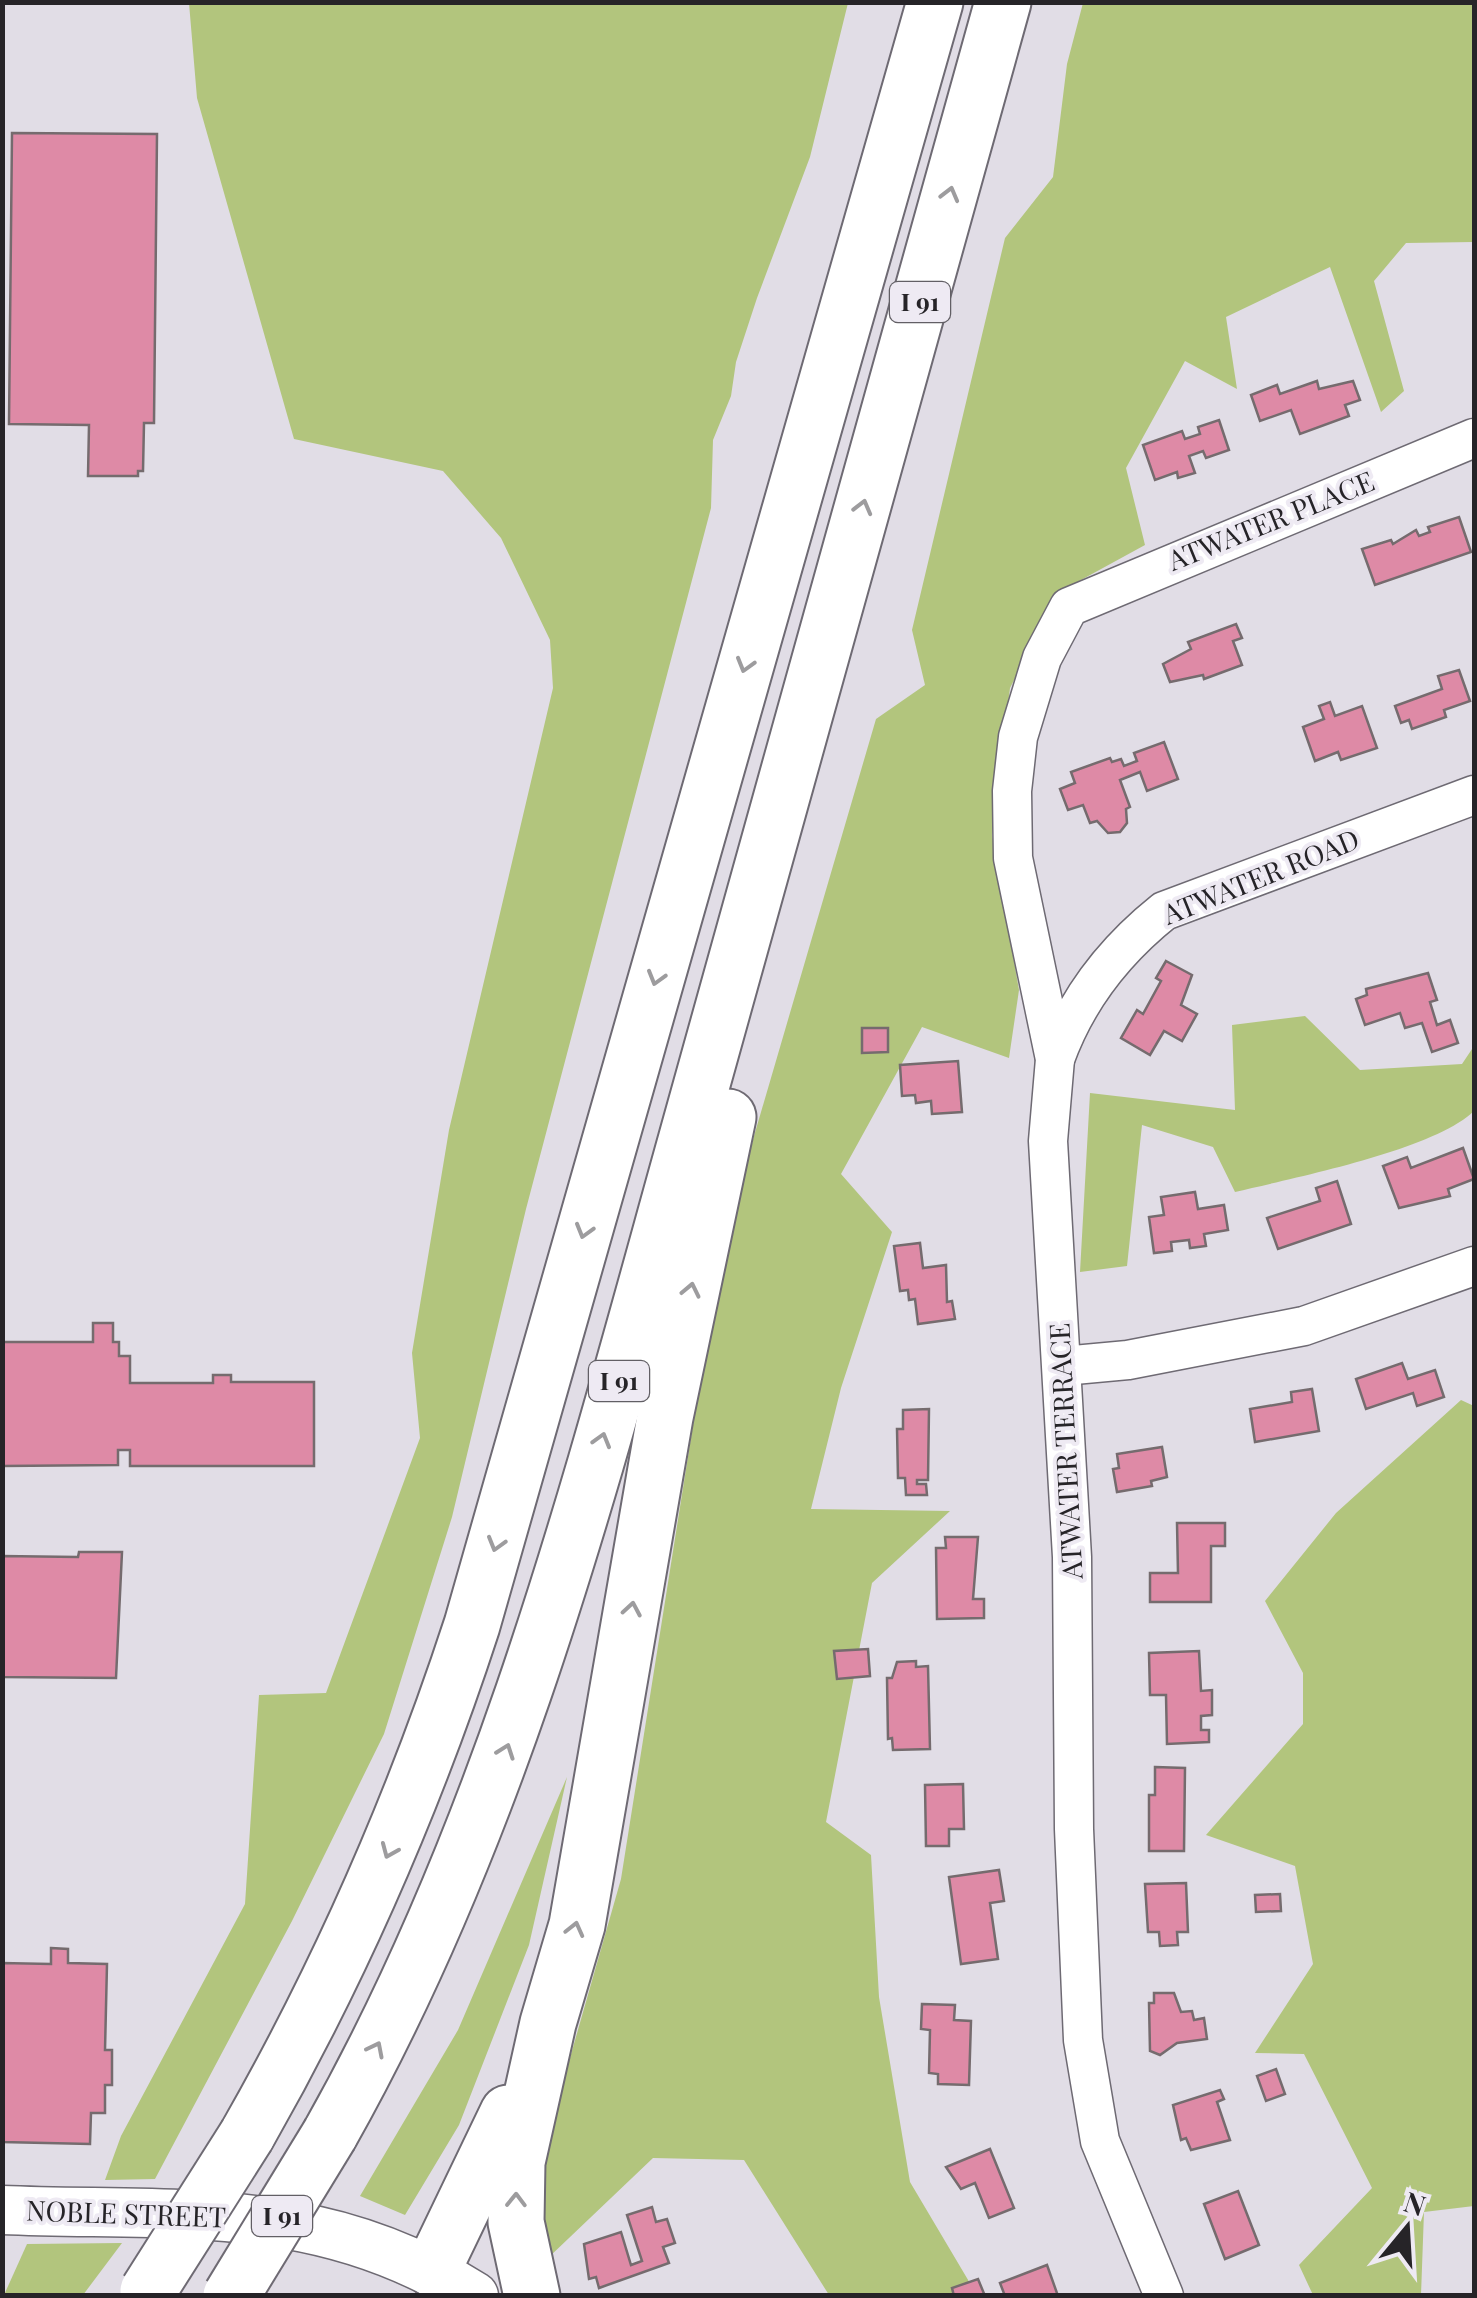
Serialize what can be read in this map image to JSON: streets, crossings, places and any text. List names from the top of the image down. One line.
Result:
{"streets":{"highway":["I 91"],"main road":["NOBLE STREET"],"street":["ATWATER PLACE","ATWATER ROAD","ATWATER TERRACE"]},"crossings":[["ATWATER PLACE","ATWATER TERRACE"],["ATWATER ROAD","ATWATER TERRACE"]],"north":"top"}
